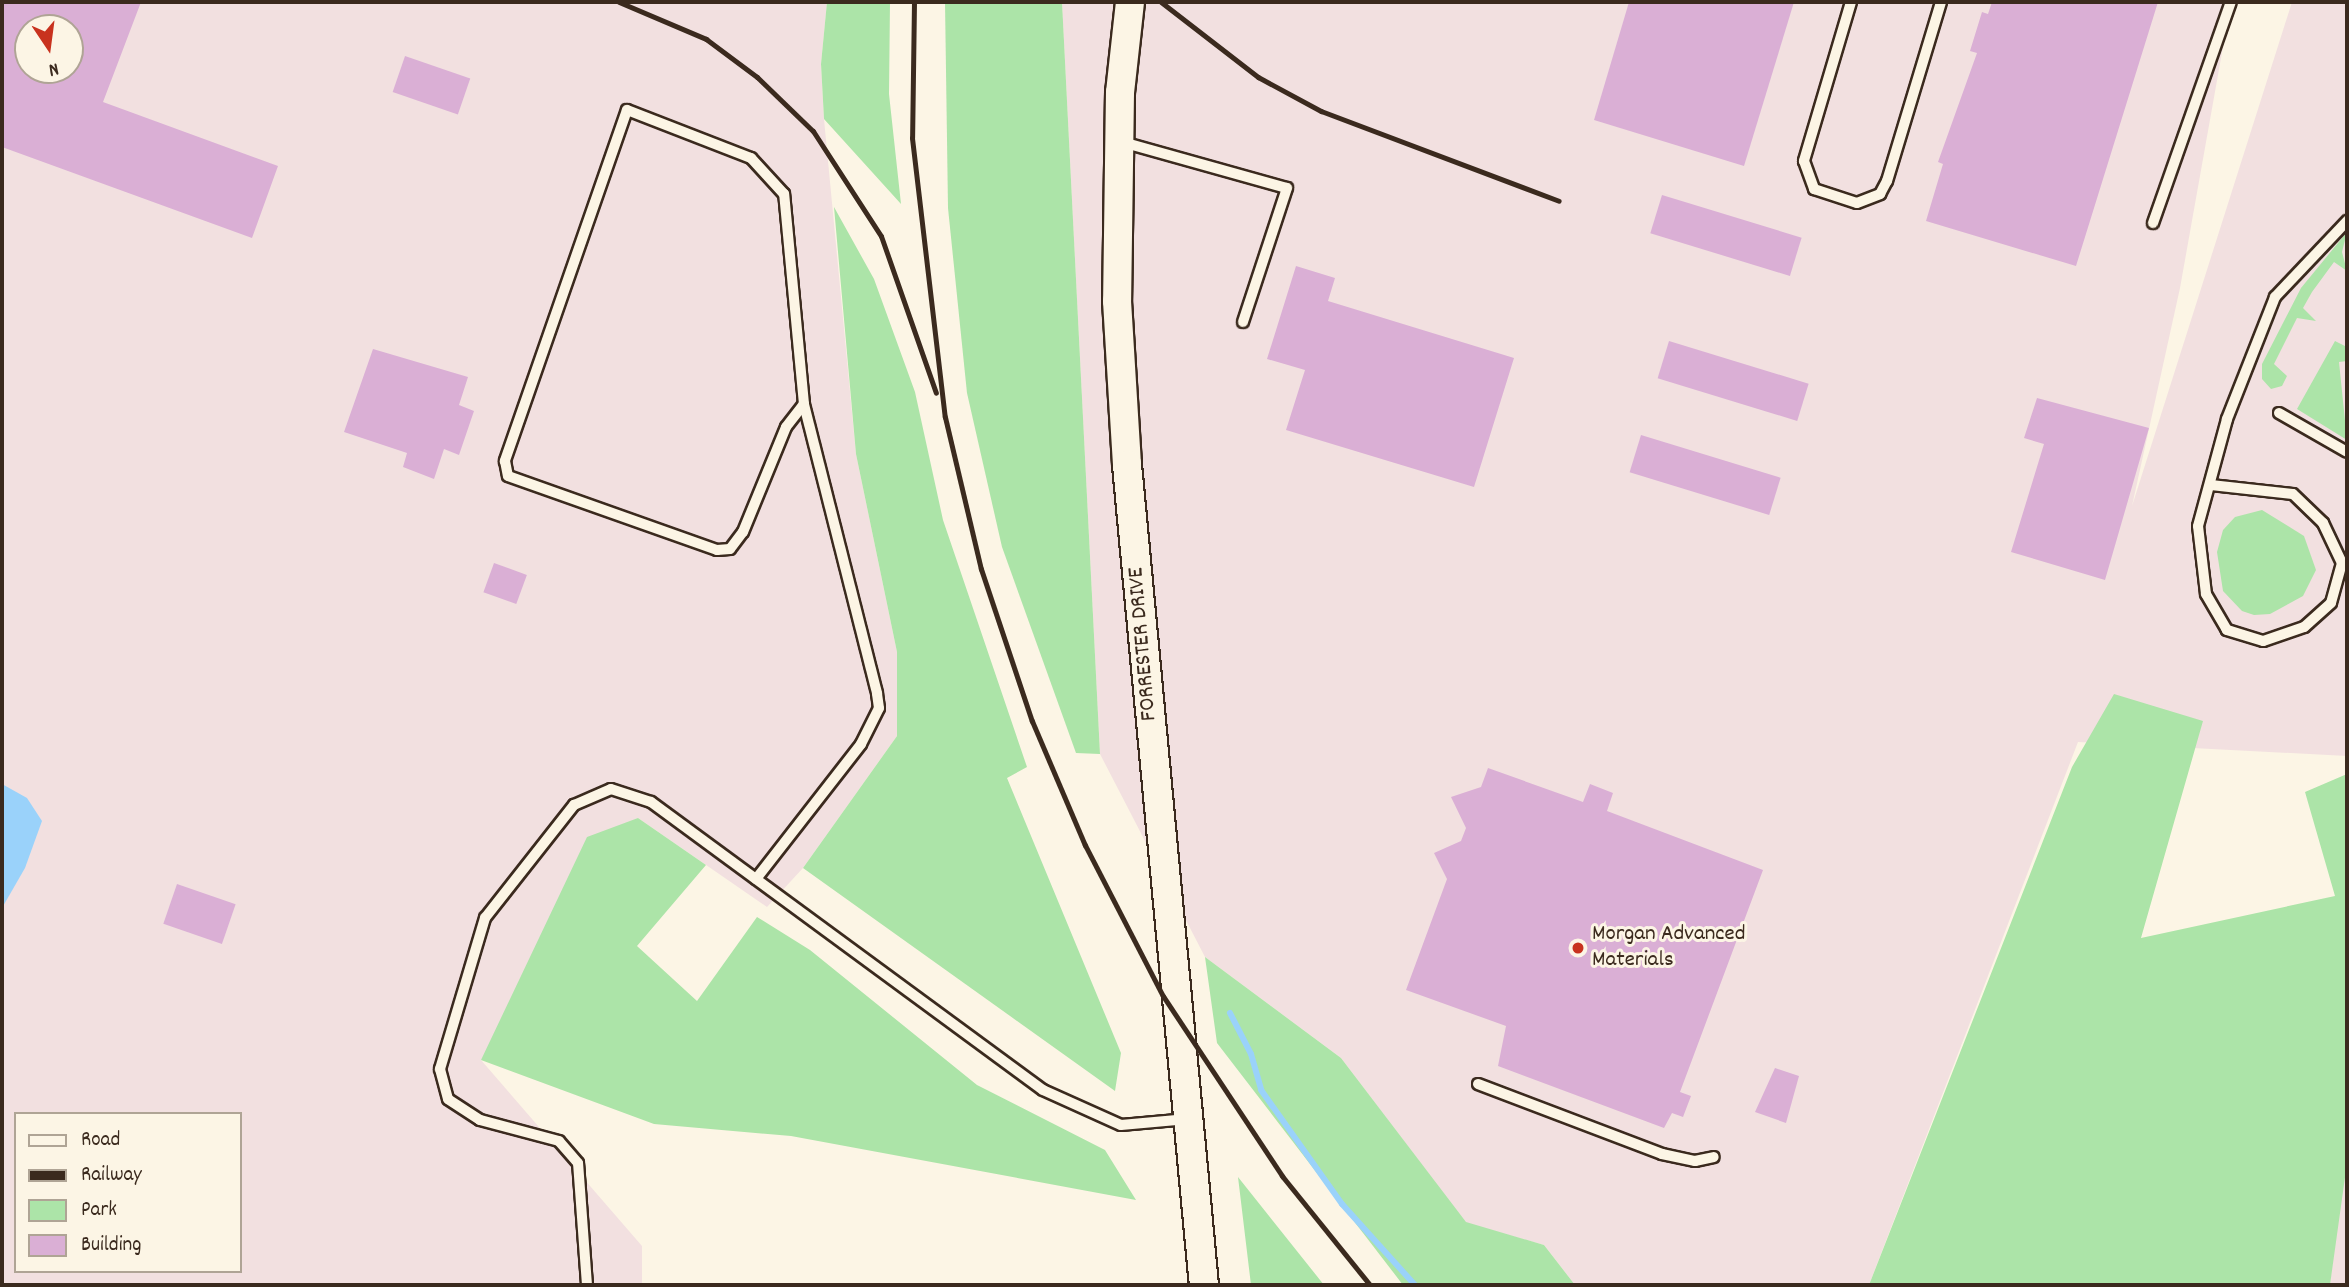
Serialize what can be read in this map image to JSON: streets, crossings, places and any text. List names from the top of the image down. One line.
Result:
{"streets":{"street":["FORRESTER DRIVE"]},"places":["Morgan Advanced Materials"],"legend":["Road","Railway","Park","Building"],"north":"bottom"}
